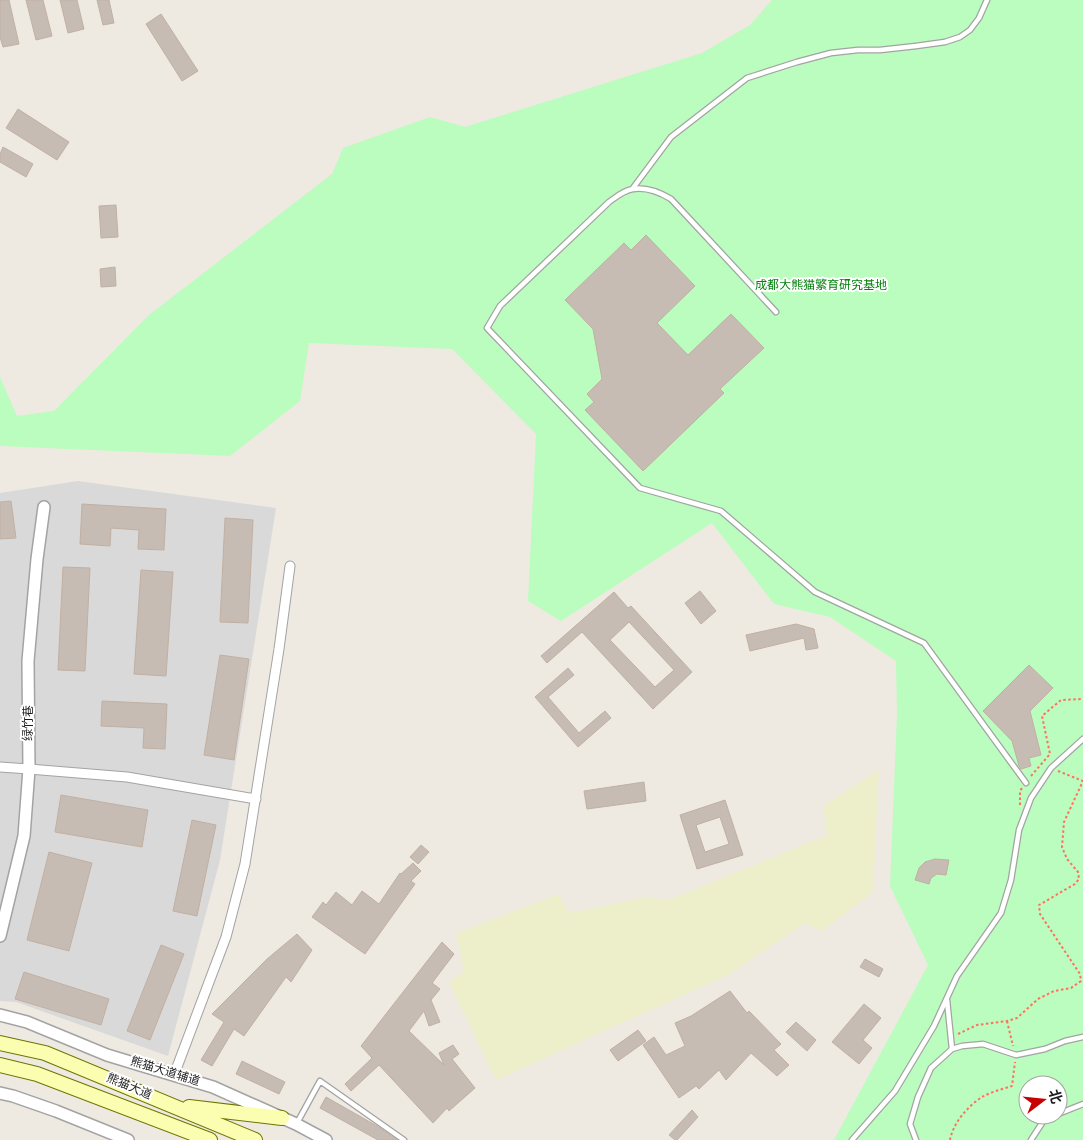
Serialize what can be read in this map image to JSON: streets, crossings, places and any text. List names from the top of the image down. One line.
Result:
{"streets":{"main road":["熊猫大道"],"street":["绿竹巷","熊猫大道辅道"]},"parks":["成都大熊猫繁育研究基地"],"north":"right"}
